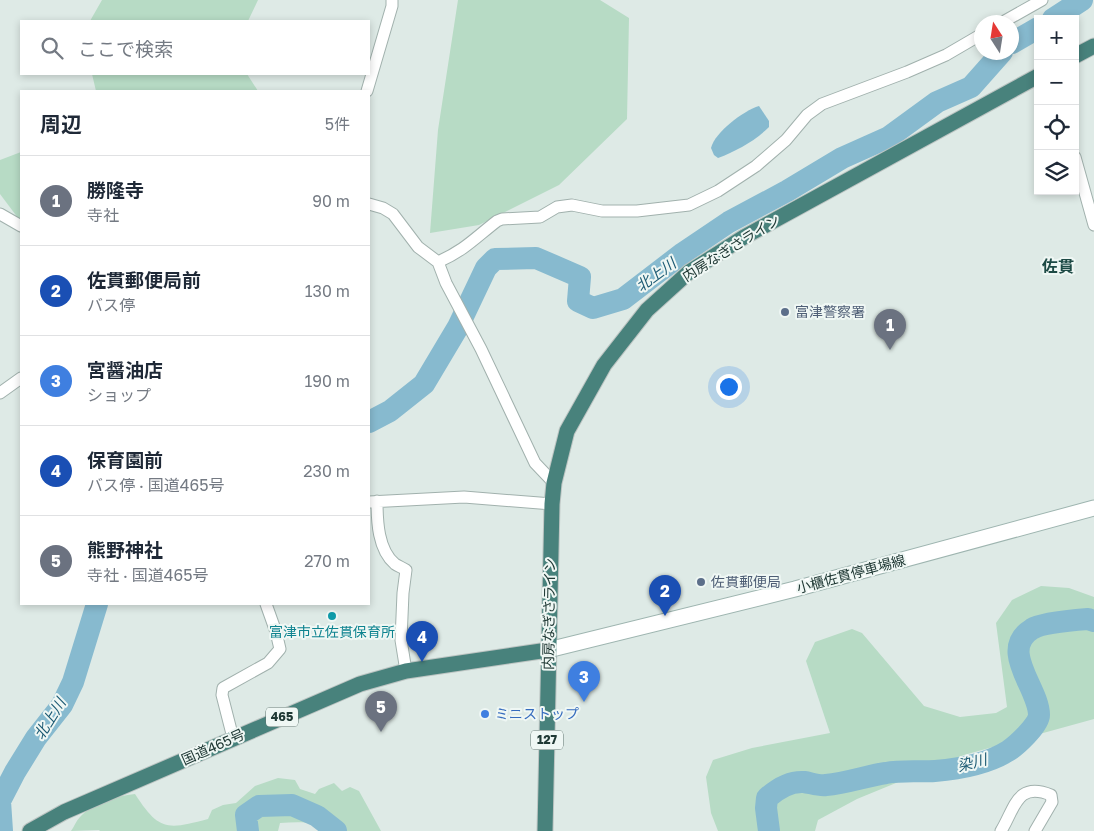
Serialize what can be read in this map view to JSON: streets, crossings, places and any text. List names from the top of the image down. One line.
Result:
{"streets":{"highway":["内房なぎさライン","465","127","国道465号"],"main road":["小櫃佐貫停車場線"]},"crossings":[["内房なぎさライン","小櫃佐貫停車場線"],["内房なぎさライン","国道465号"],["小櫃佐貫停車場線","国道465号"]],"districts":["佐貫"],"water":["北上川","染川"],"places":["富津警察署","佐貫郵便局","富津市立佐貫保育所","ミニストップ"],"north":"top","page":{"map_buttons":["+","−"],"search":"ここで検索","heading":["周辺","5件"],"list":[{"mark":"1","name":"勝隆寺","note":"寺社","value":"90 m"},{"mark":"2","name":"佐貫郵便局前","note":"バス停","value":"130 m"},{"mark":"3","name":"宮醤油店","note":"ショップ","value":"190 m"},{"mark":"4","name":"保育園前","note":"バス停 · 国道465号","value":"230 m"},{"mark":"5","name":"熊野神社","note":"寺社 · 国道465号","value":"270 m"}],"pins":["1","2","4","3","5"]}}
